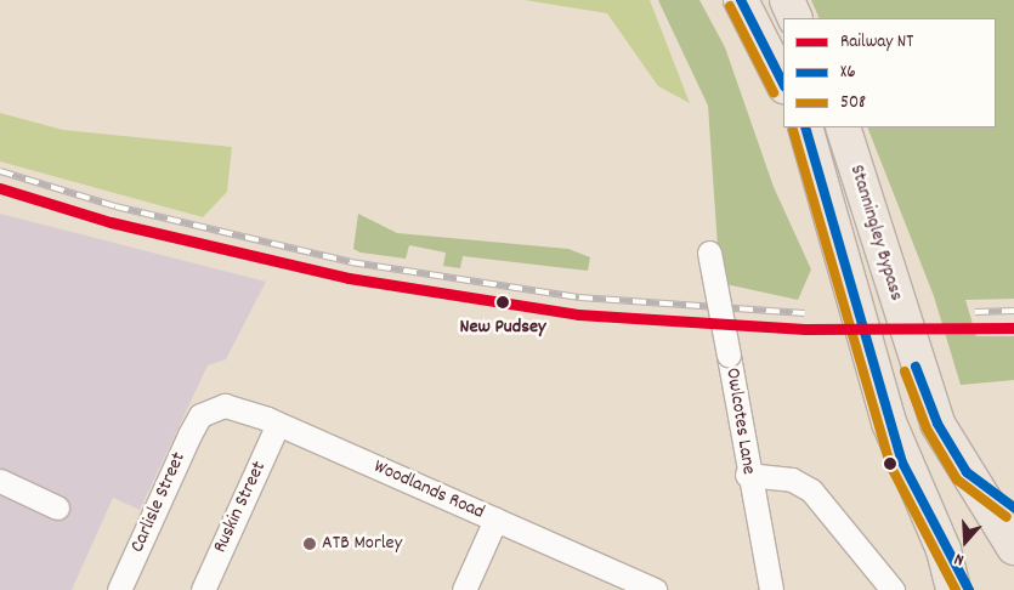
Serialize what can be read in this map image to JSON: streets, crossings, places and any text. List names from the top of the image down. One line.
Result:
{"streets":{"highway":["Stanningley Bypass"],"street":["Owlcotes Lane","Woodlands Road","Carlisle Street","Ruskin Street"]},"crossings":[["Woodlands Road","Carlisle Street"],["Woodlands Road","Ruskin Street"]],"places":["New Pudsey","ATB Morley"],"lines":["transit line X6","transit line 508","rail line NT"],"legend":["Railway NT","X6","508"],"north":"bottom"}
